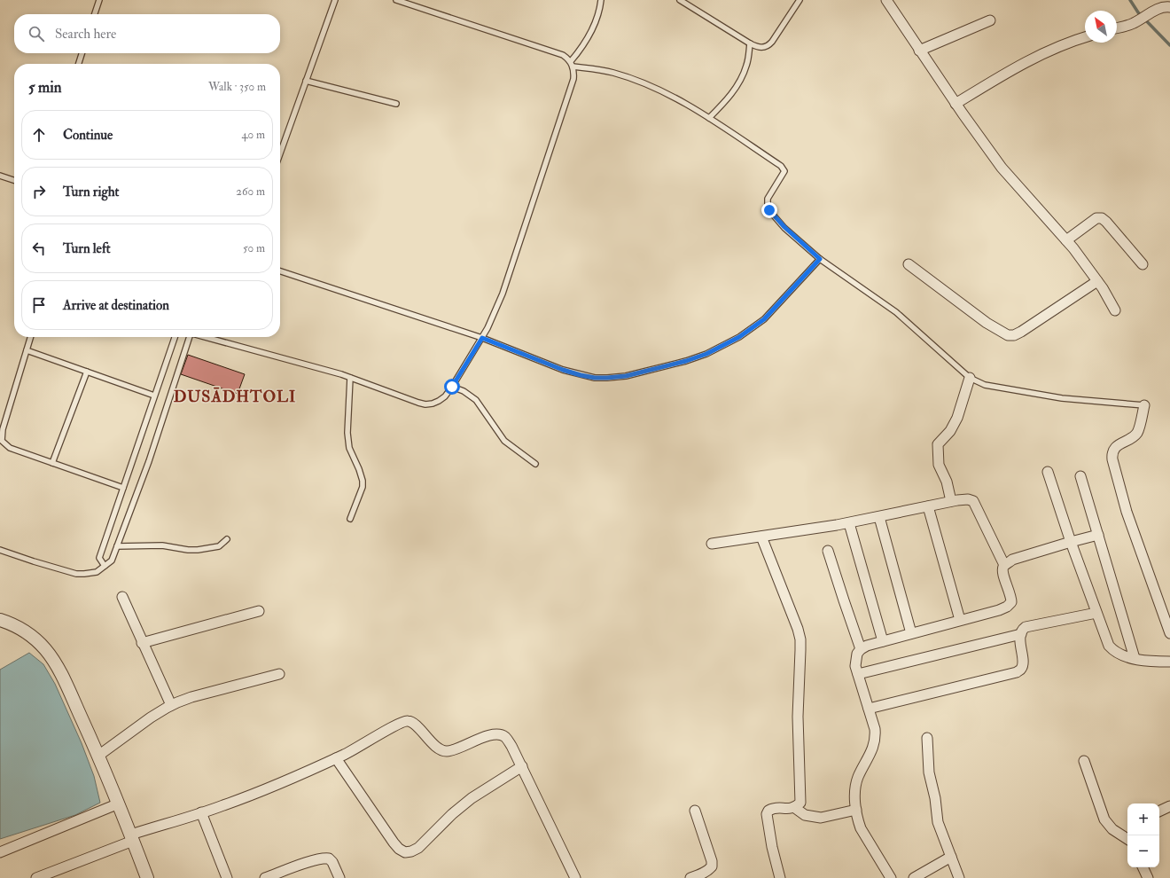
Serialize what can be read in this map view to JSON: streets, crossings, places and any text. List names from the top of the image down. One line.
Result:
{"districts":["DUSĀDHTOLI"],"north":"top left","page":{"search":"Search here","heading":["5 min","Walk · 350 m"],"list":[["Continue","40 m"],["Turn right","260 m"],["Turn left","50 m"],"Arrive at destination"],"map_buttons":["+","−"]}}
